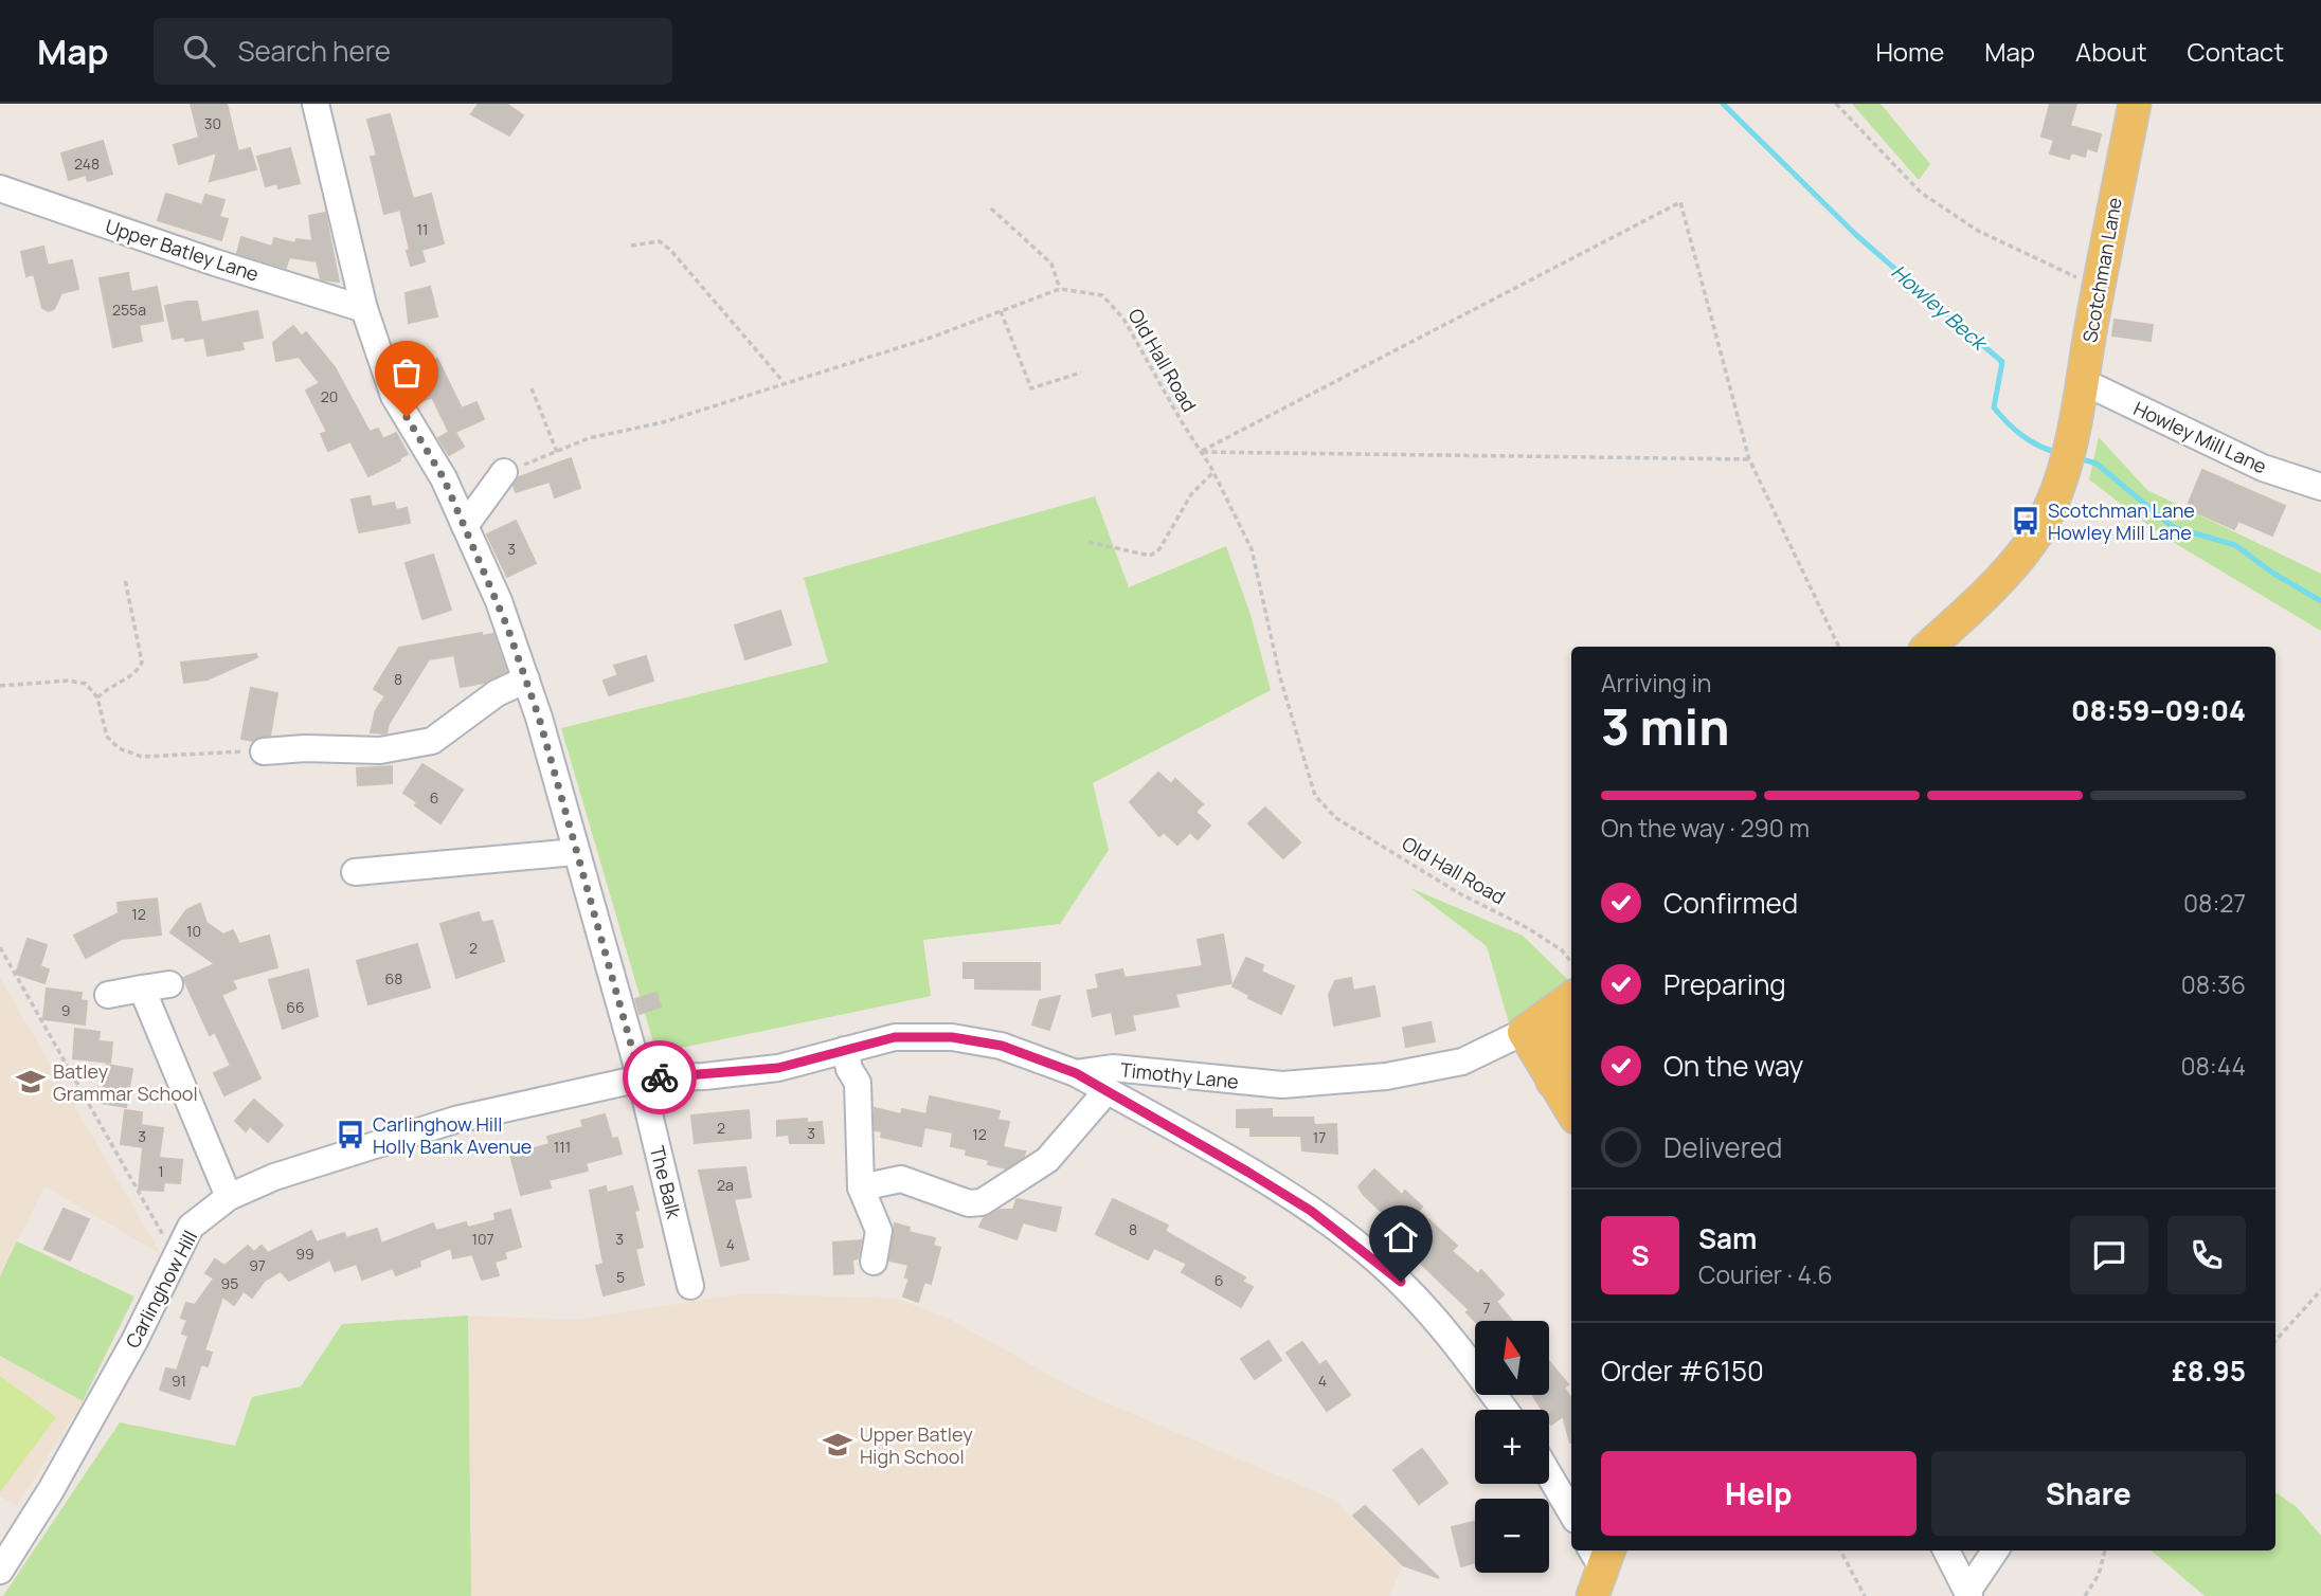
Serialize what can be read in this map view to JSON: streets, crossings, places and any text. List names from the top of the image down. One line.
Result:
{"streets":{"main road":["Scotchman Lane","Timothy Lane"],"street":["Upper Batley Lane","Howley Mill Lane","The Balk","Carlinghow Hill"],"path":["Old Hall Road"]},"crossings":[["Upper Batley Lane","The Balk"],["Scotchman Lane","Howley Mill Lane"],["Timothy Lane","The Balk"],["Timothy Lane","Carlinghow Hill"],["The Balk","Carlinghow Hill"]],"water":["Howley Beck"],"places":{"bus stop":["Scotchman Lane Howley Mill Lane","Carlinghow Hill Holly Bank Avenue"],"school or university":["Batley Grammar School","Upper Batley High School"]},"house_numbers":["30","248","11","255a","20","3","8","6","12","10","2","68","66","9","2","3","12","3","17","111","1","2a","8","107","3","4","99","97","5","6","95","7","91","4"],"north":"top","page":{"header":"Map","search":"Search here","nav":["Home","Map","About","Contact"],"heading":["3 min","Arriving in","08:59–09:04"],"panel":["Sam","Courier · 4.6","Order #6150","£8.95"],"bar":"On the way · 290 m","list":[["Confirmed","08:27"],["Preparing","08:36"],["On the way","08:44"],"Delivered"],"round":"S","map_buttons":["+","−"],"buttons":["Help","Share"]}}
